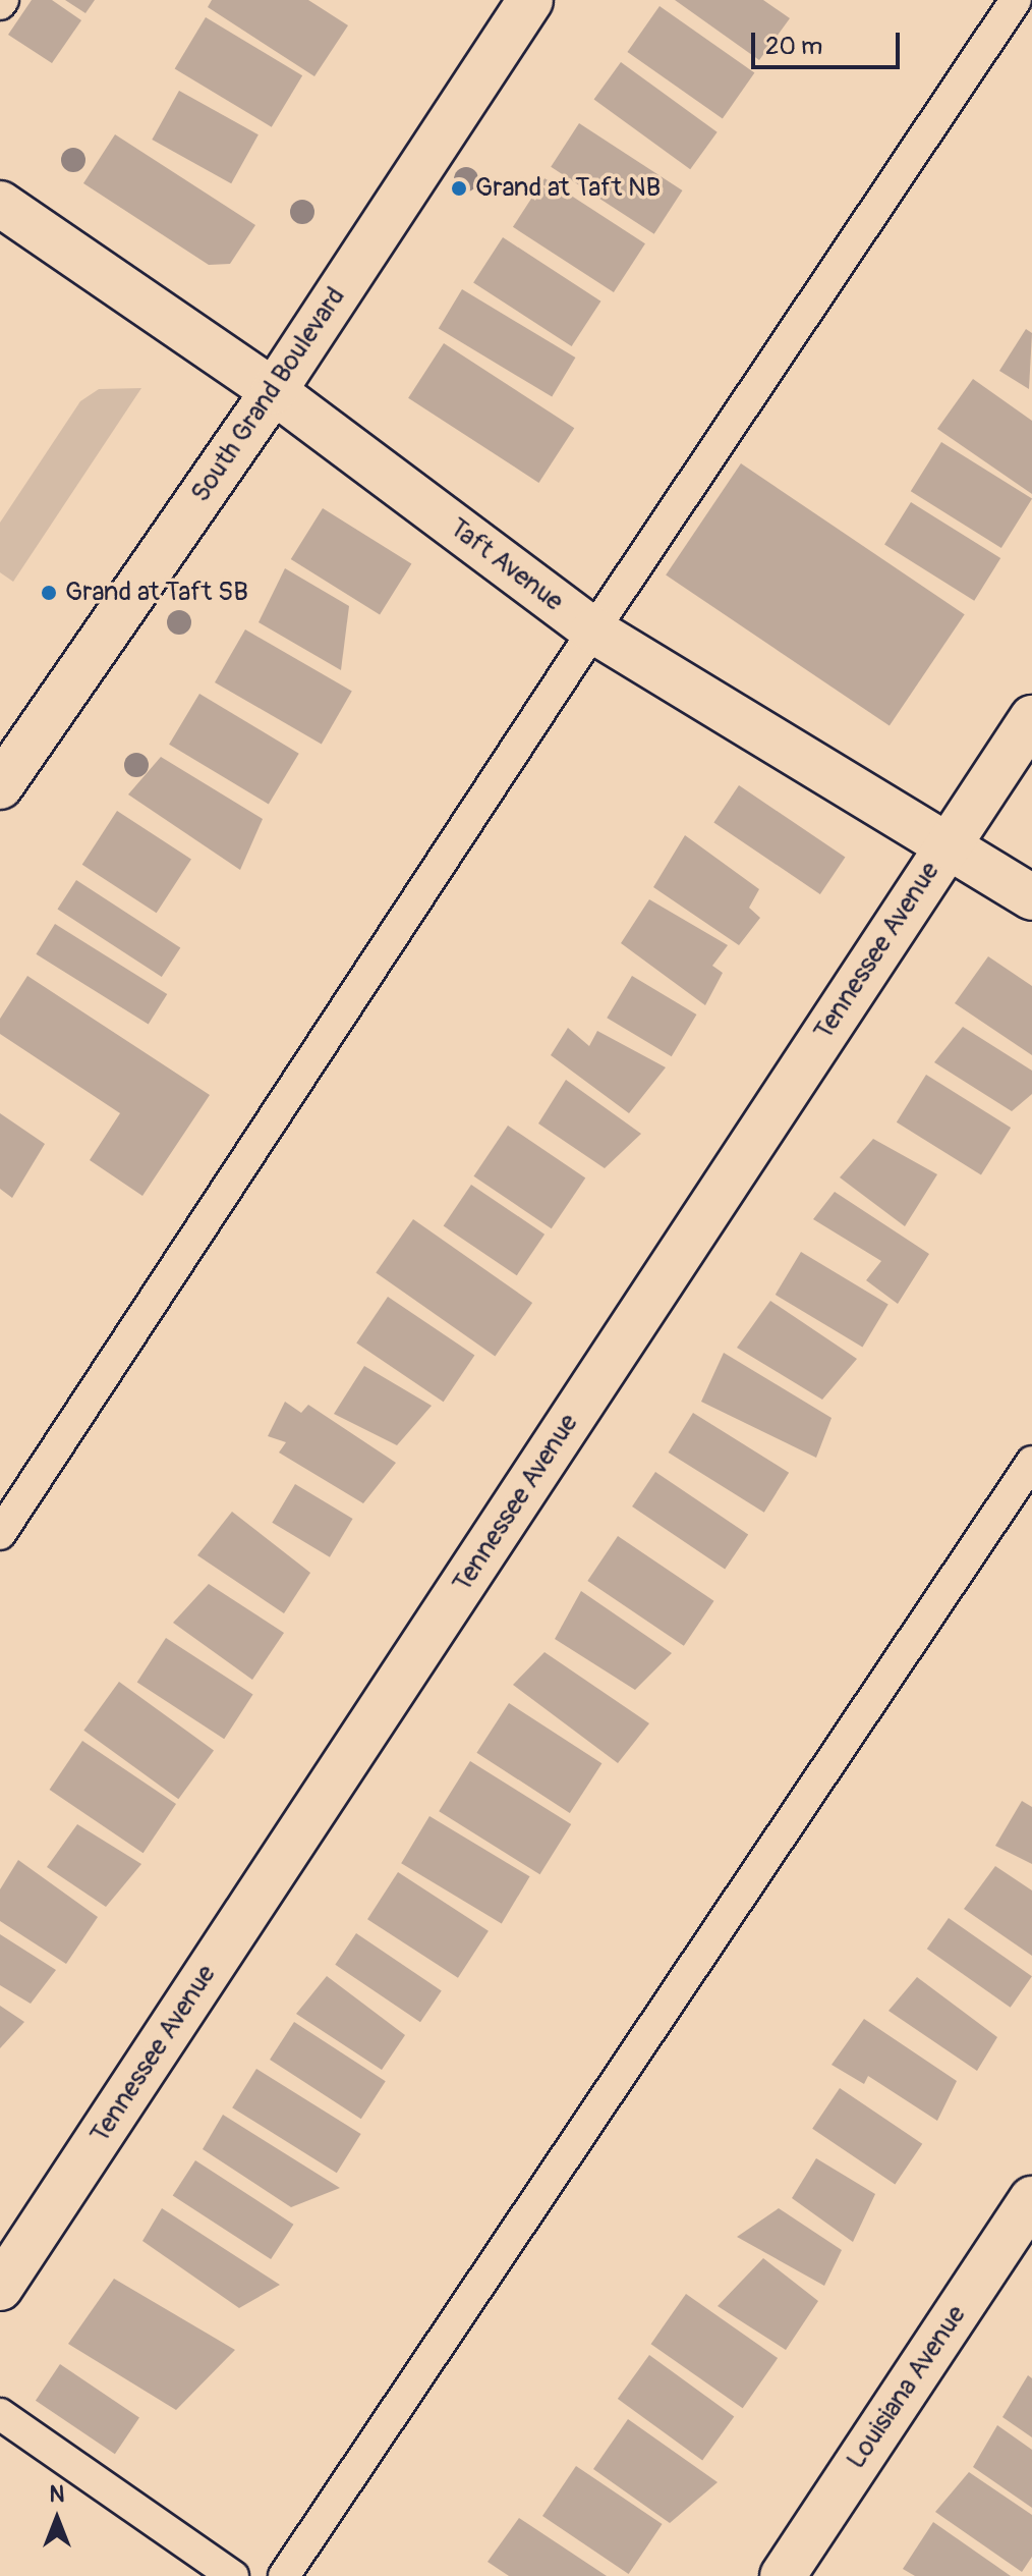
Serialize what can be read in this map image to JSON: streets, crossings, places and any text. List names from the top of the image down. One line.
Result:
{"streets":{"street":["South Grand Boulevard","Taft Avenue","Tennessee Avenue","Louisiana Avenue"]},"crossings":[["South Grand Boulevard","Taft Avenue"],["Taft Avenue","Tennessee Avenue"]],"places":["Grand at Taft NB","Grand at Taft SB"],"scale_bar":"20 m","north":"top"}
